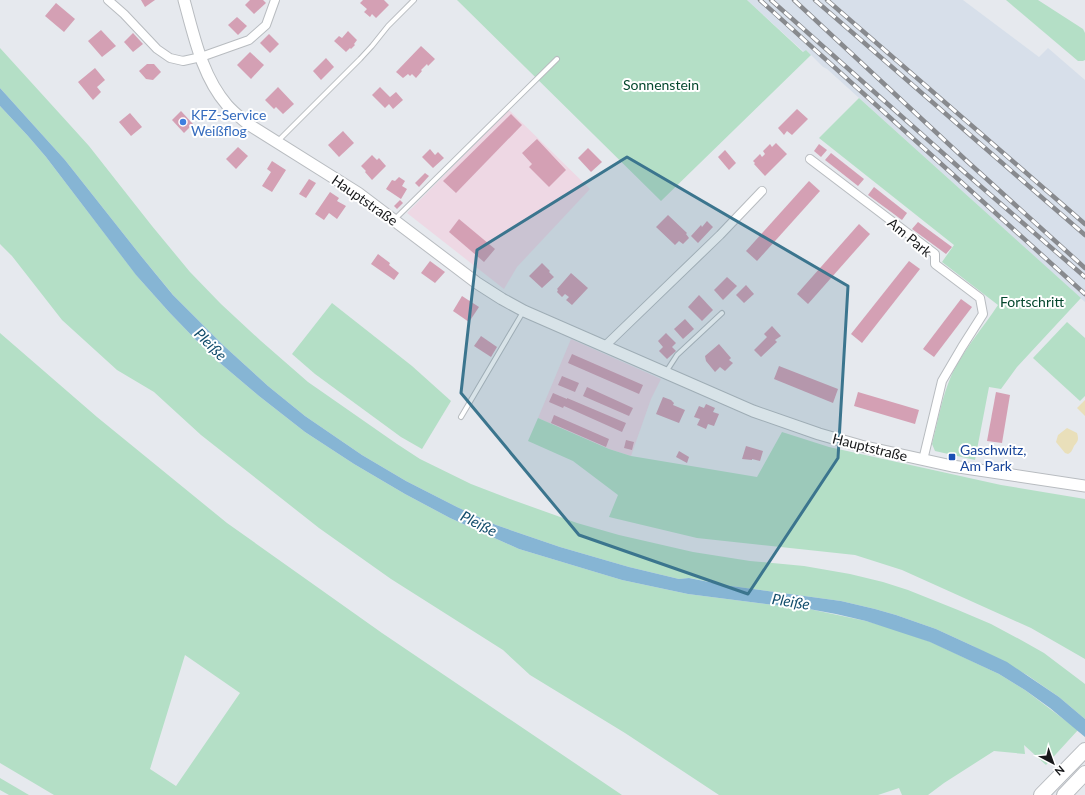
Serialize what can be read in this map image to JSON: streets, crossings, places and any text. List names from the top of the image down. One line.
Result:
{"streets":{"main road":["Hauptstraße"],"street":["Am Park"]},"crossings":[["Hauptstraße","Am Park"]],"water":["Pleiße"],"parks":["Sonnenstein","Fortschritt"],"places":{"other":["KFZ-Service Weißflog"],"transit":["Gaschwitz, Am Park"]},"north":"bottom right"}
